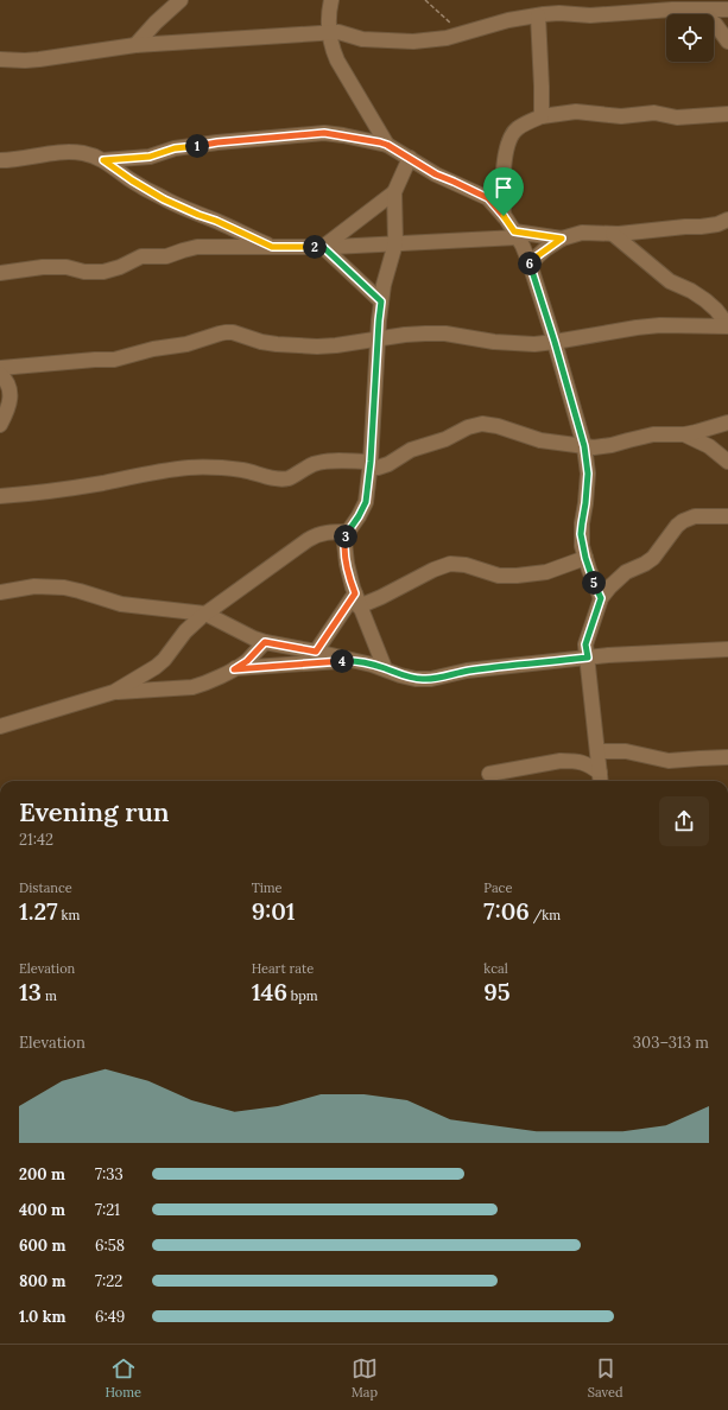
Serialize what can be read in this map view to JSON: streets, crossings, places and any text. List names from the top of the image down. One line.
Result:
{"page":{"pins":["1","2","6","3","5","4"],"heading":["Evening run","21:42"],"stats":[["Distance","1.27 km"],["Time","9:01"],["Pace","7:06 /km"],["Elevation","13 m"],["Heart rate","146 bpm"],["kcal","95"]],"chart":["Elevation","303–313 m"],"list":[{"name":"200 m","note":"7:33"},{"name":"400 m","note":"7:21"},{"name":"600 m","note":"6:58"},{"name":"800 m","note":"7:22"},{"name":"1.0 km","note":"6:49"}],"tabs":["Home","Map","Saved"]}}
